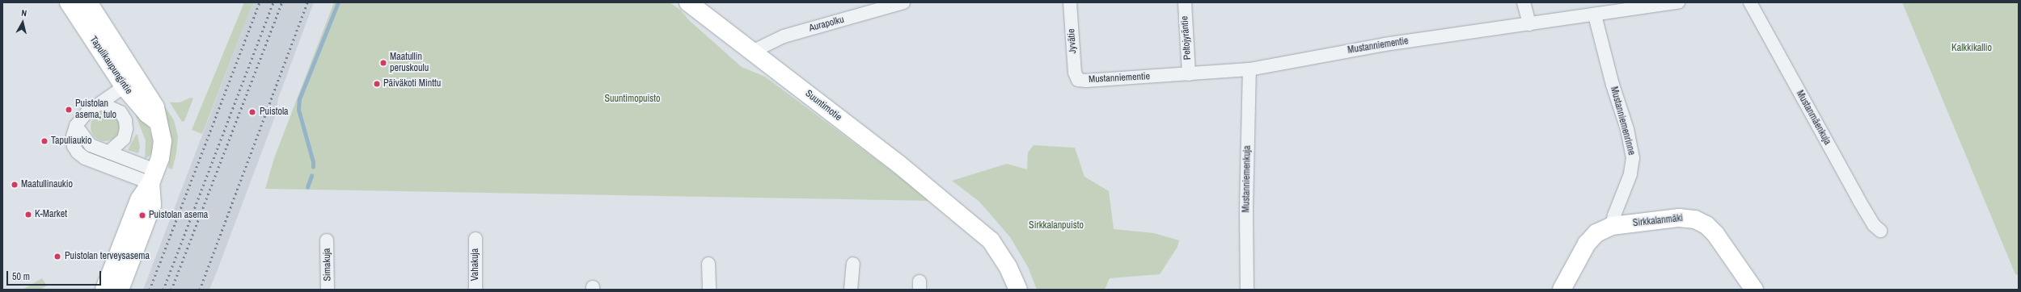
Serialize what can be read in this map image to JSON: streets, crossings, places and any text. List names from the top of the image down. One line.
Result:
{"streets":{"main road":["Tapulikaupungintie","Suuntimotie","Sirkkalanmäki"],"street":["Aurapolku","Peltojyräntie","Jyvätie","Mustanniementie","Mustanmäenkuja","Mustanniemenrinne","Mustanniemenkuja","Simakuja","Vahakuja"]},"crossings":[["Aurapolku","Suuntimotie"],["Peltojyräntie","Mustanniementie"],["Jyvätie","Mustanniementie"],["Mustanniementie","Mustanniemenrinne"],["Mustanniementie","Mustanniemenkuja"],["Mustanniemenrinne","Sirkkalanmäki"]],"parks":["Kalkkikallio","Suuntimopuisto","Sirkkalanpuisto"],"places":["Maatullin peruskoulu","Päiväkoti Minttu","Puistolan asema, tulo","Puistola","Tapuliaukio","Maatullinaukio","K-Market","Puistolan asema","Puistolan terveysasema"],"scale_bar":"50 m","north":"top"}
